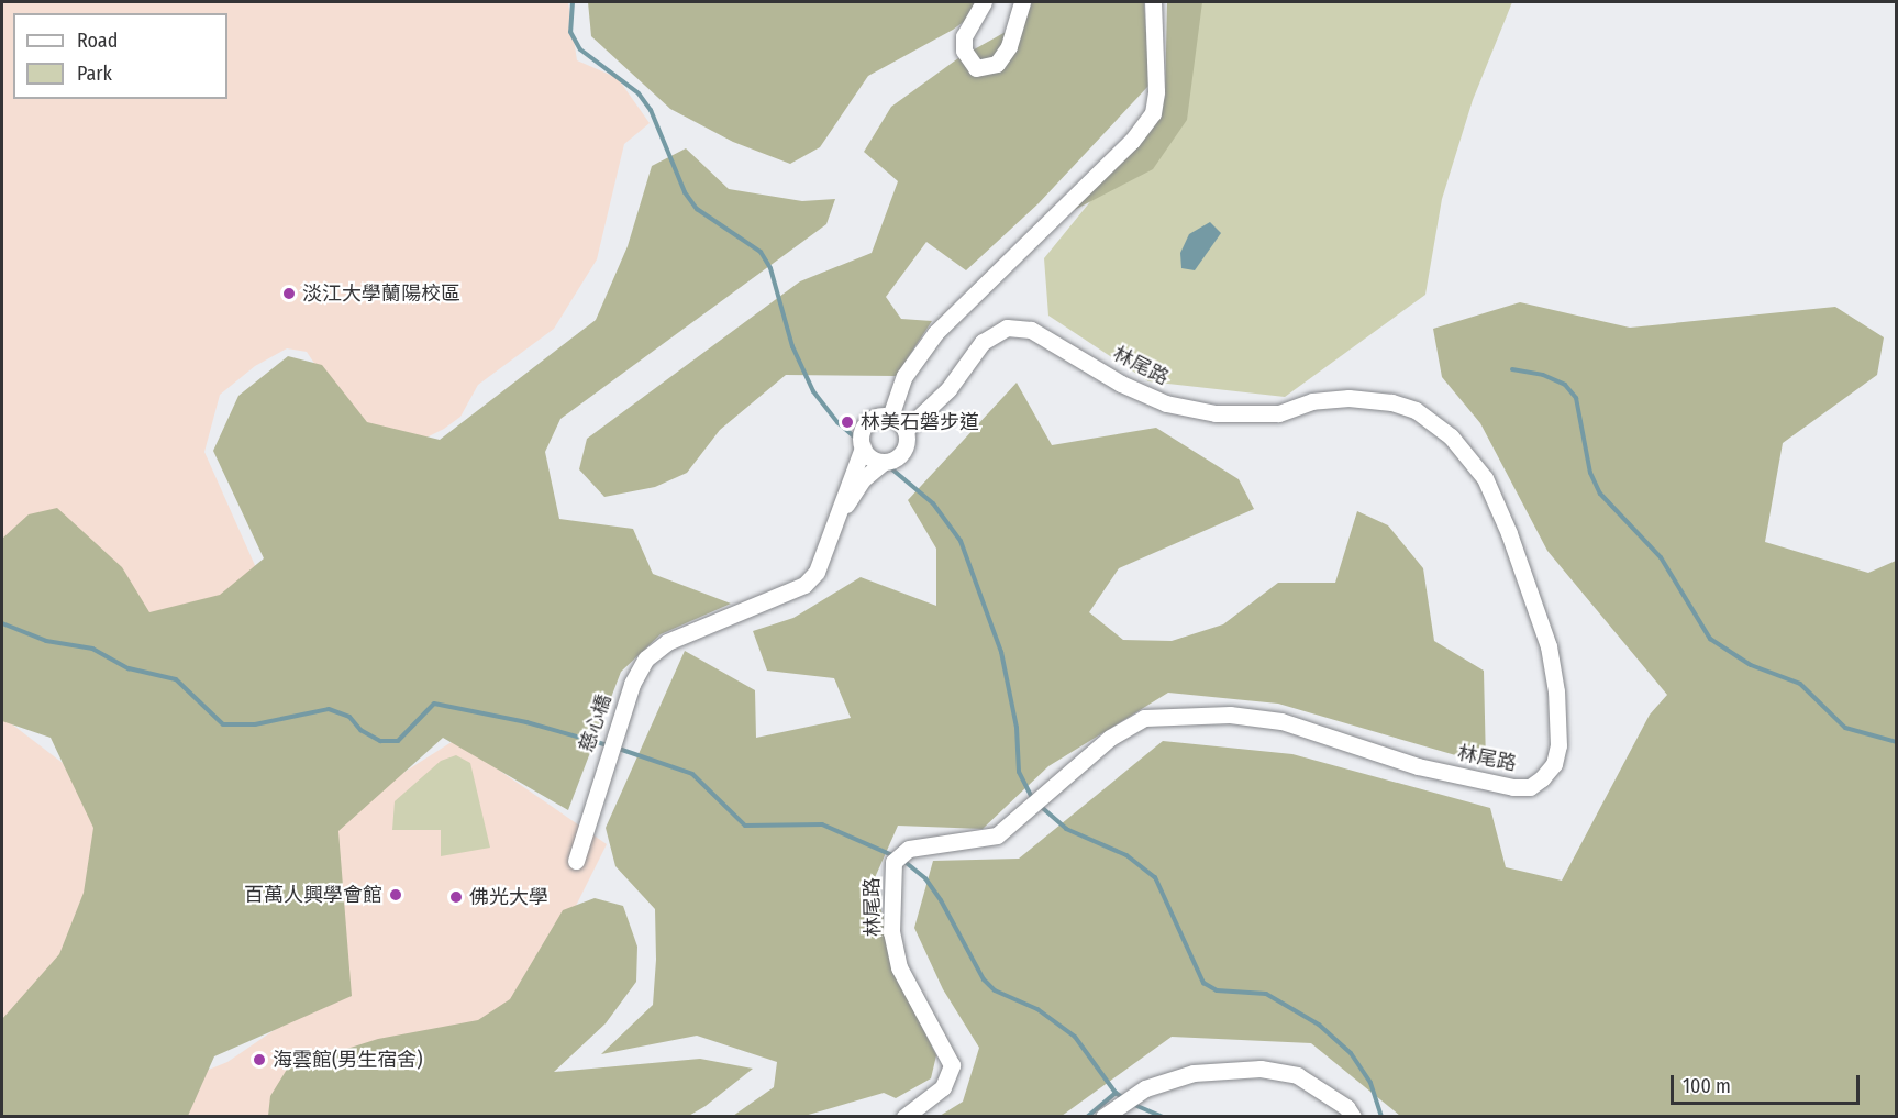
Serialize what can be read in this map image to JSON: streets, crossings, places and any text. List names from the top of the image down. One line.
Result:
{"streets":{"street":["林尾路","慈心橋"]},"places":["淡江大學蘭陽校區","林美石磐步道","百萬人興學會館","佛光大學","海雲館(男生宿舍)"],"legend":["Road","Park"],"scale_bar":"100 m"}
